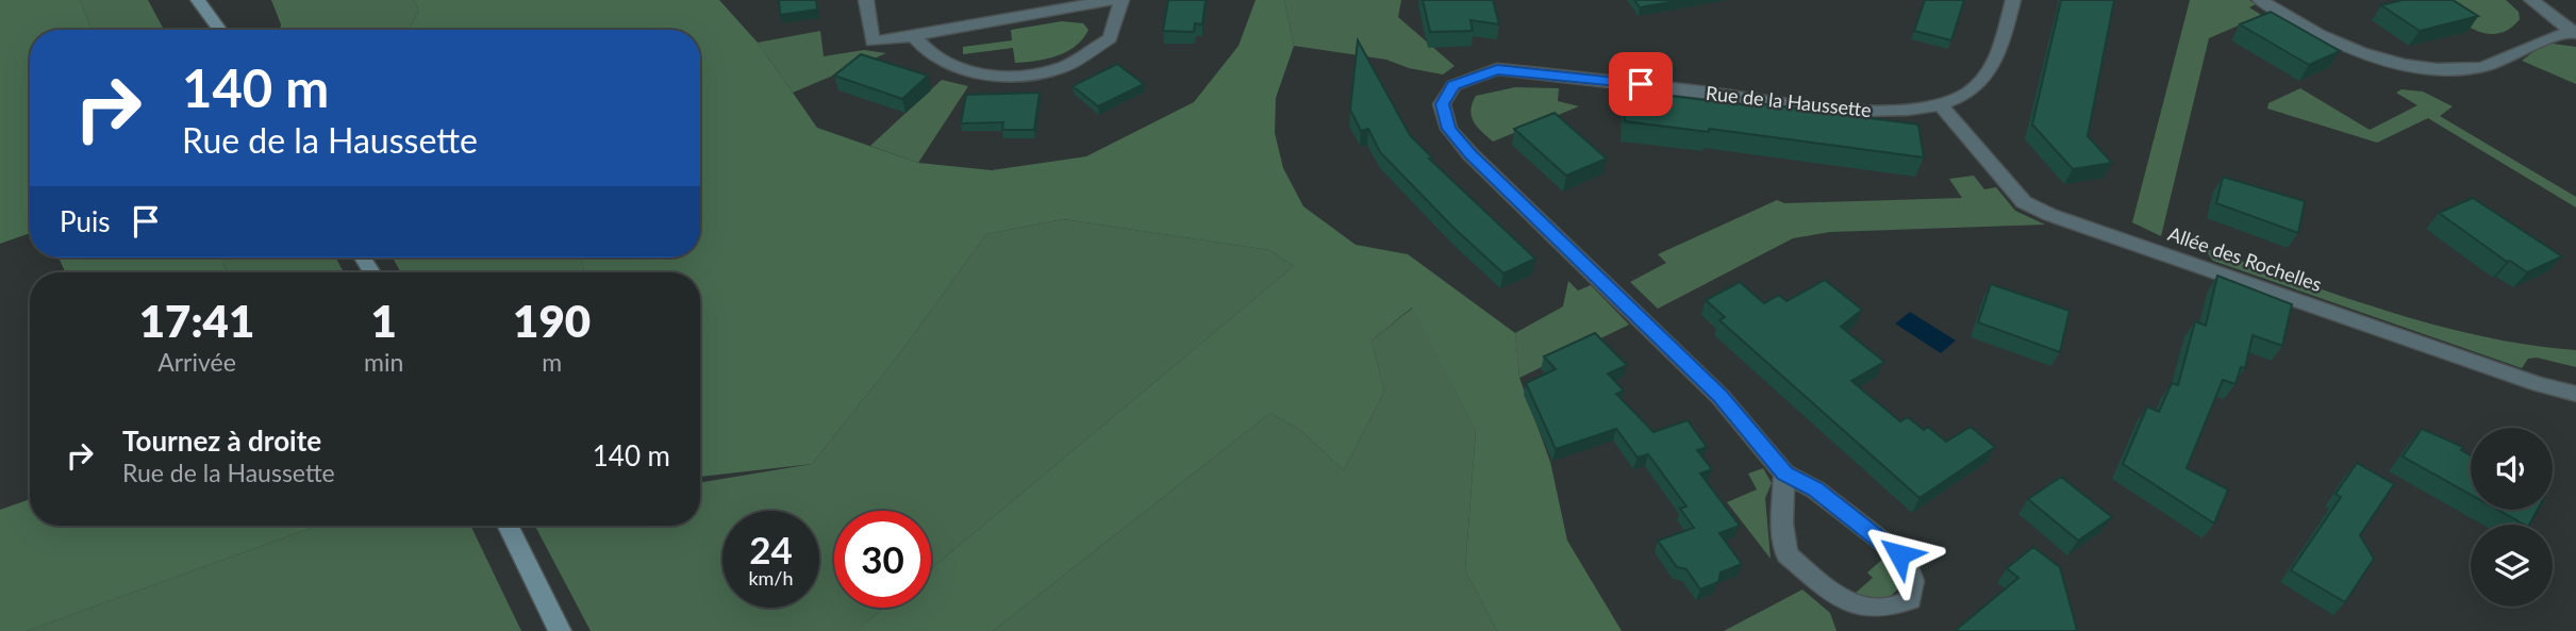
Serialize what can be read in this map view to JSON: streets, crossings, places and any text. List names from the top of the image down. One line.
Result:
{"streets":{"street":["Rue de la Haussette","Allée des Rochelles"]},"crossings":[["Rue de la Haussette","Allée des Rochelles"]],"page":{"turn":["140 m","Rue de la Haussette"],"then":"Puis","eta":["17:41","Arrivée","1","min","190","m"],"list":[{"name":"Tournez à droite","note":"Rue de la Haussette","value":"140 m"}],"speed":"24 km/h","limit":"30"}}
